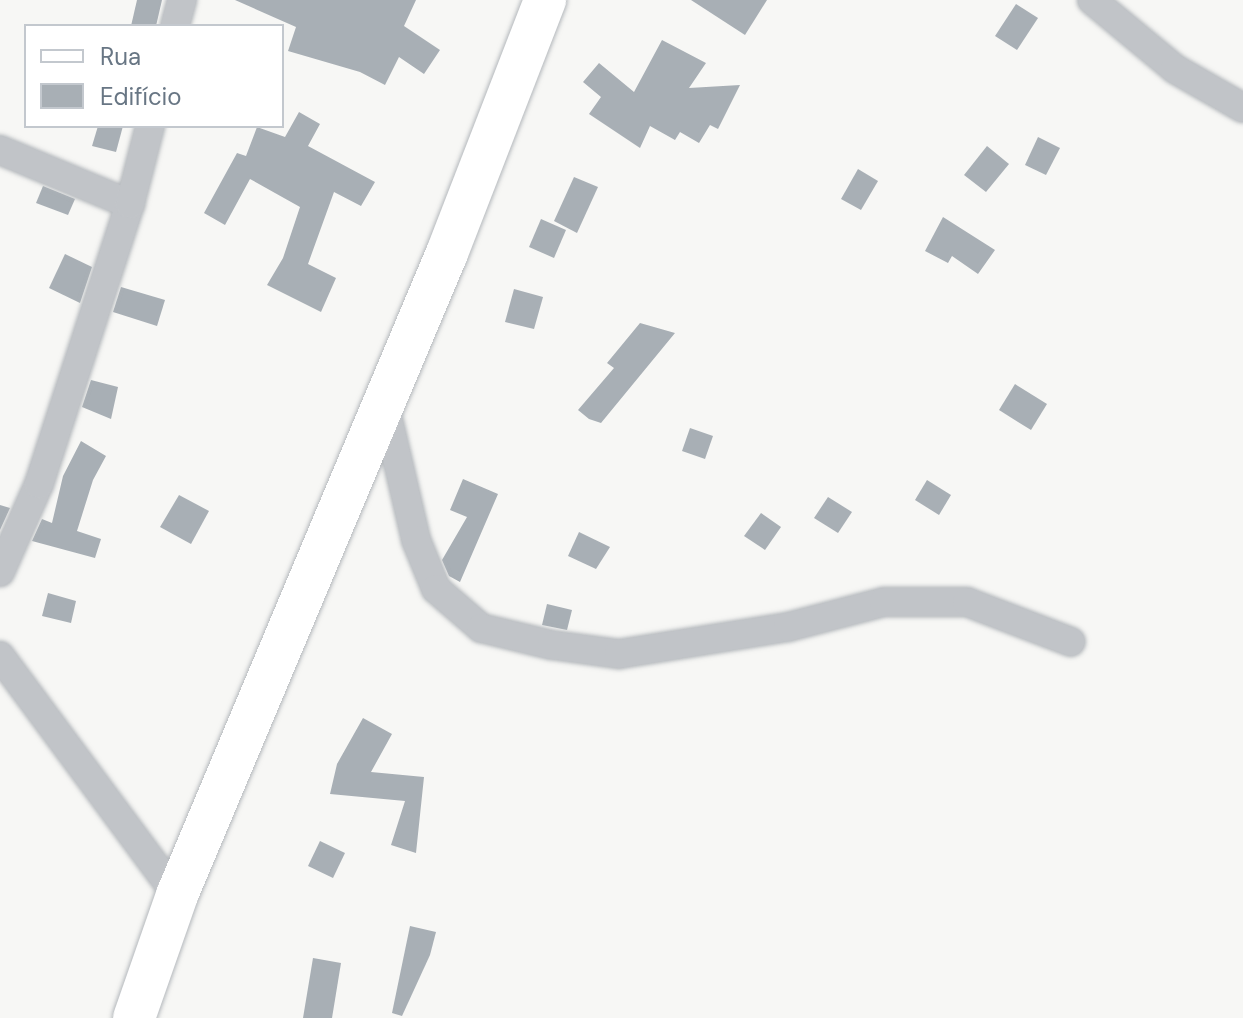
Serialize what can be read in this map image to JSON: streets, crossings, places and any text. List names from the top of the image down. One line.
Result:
{"legend":["Rua","Edifício"]}
